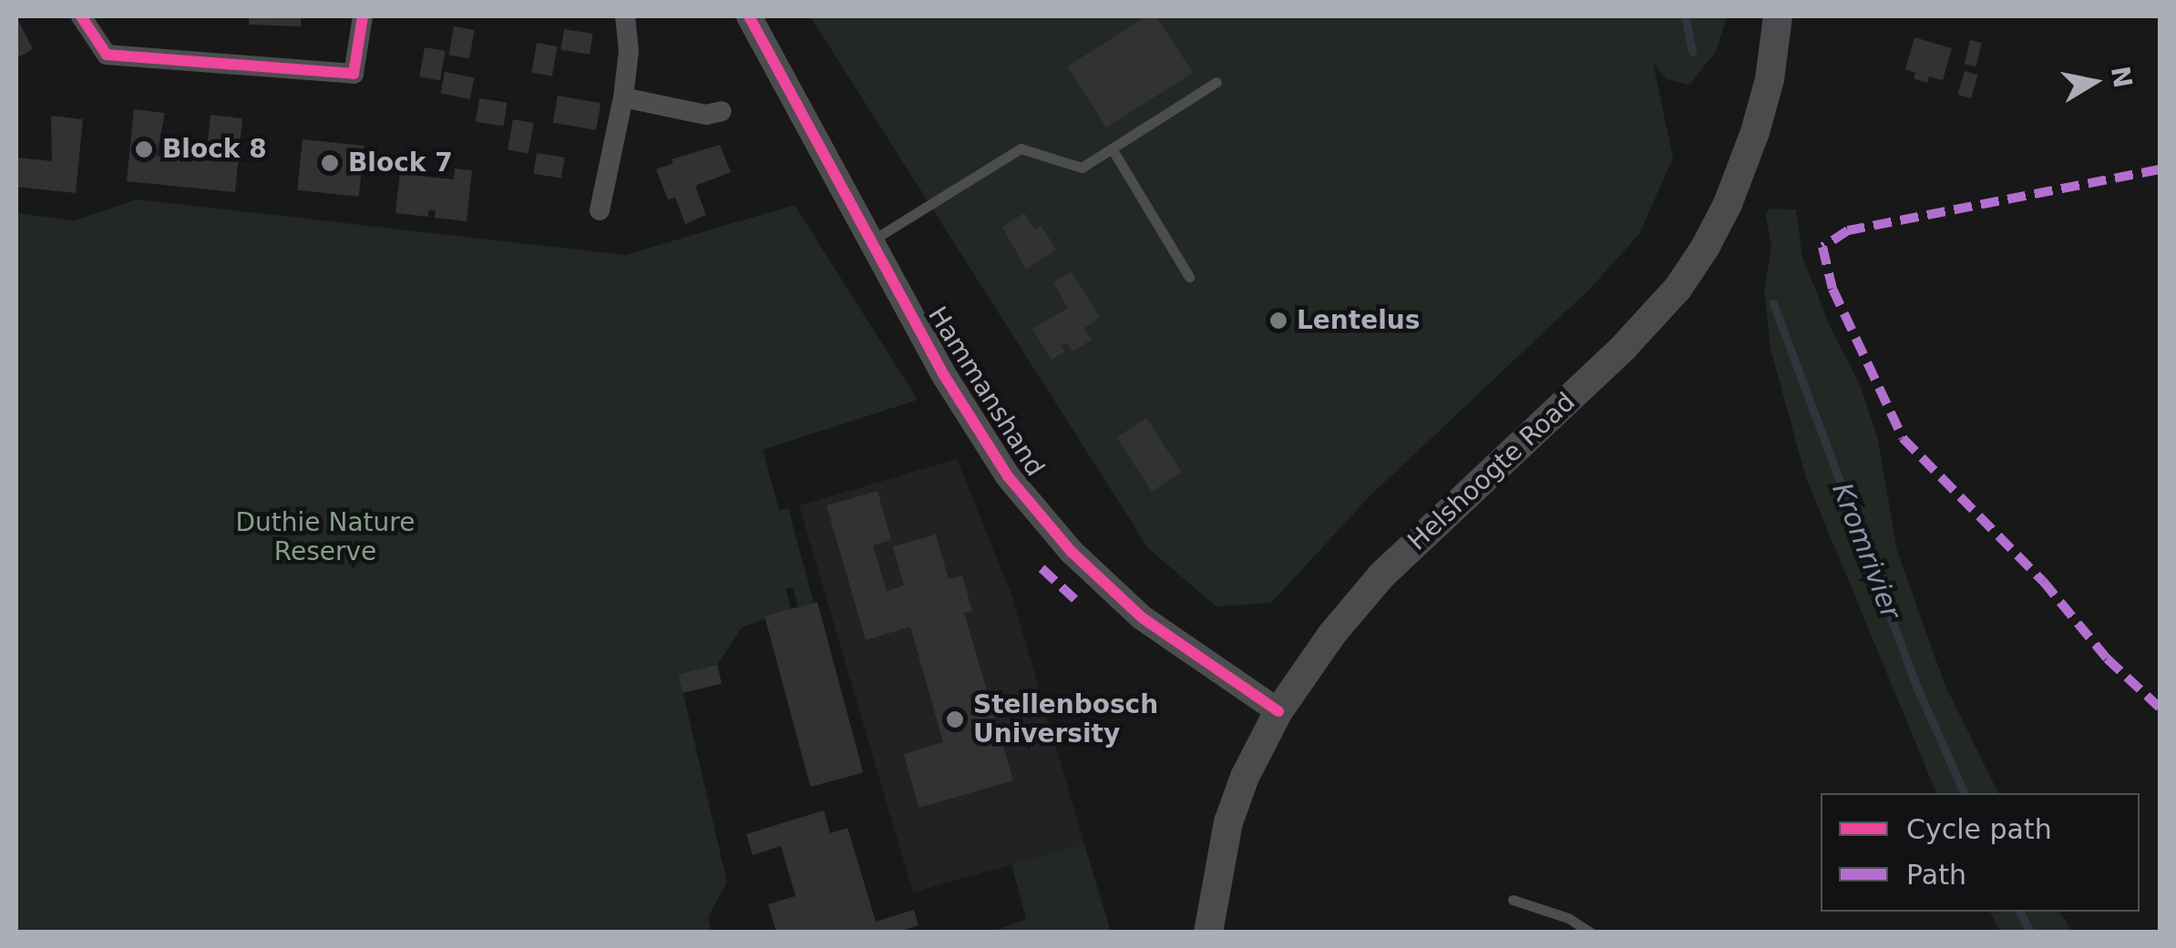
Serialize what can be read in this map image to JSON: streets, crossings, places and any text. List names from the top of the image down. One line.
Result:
{"streets":{"main road":["Helshoogte Road"],"street":["Hammanshand"]},"crossings":[["Hammanshand","Helshoogte Road"]],"water":["Kromrivier"],"parks":["Duthie Nature Reserve"],"places":["Block 8","Block 7","Lentelus","Stellenbosch University"],"legend":["Cycle path","Path"],"north":"right"}
